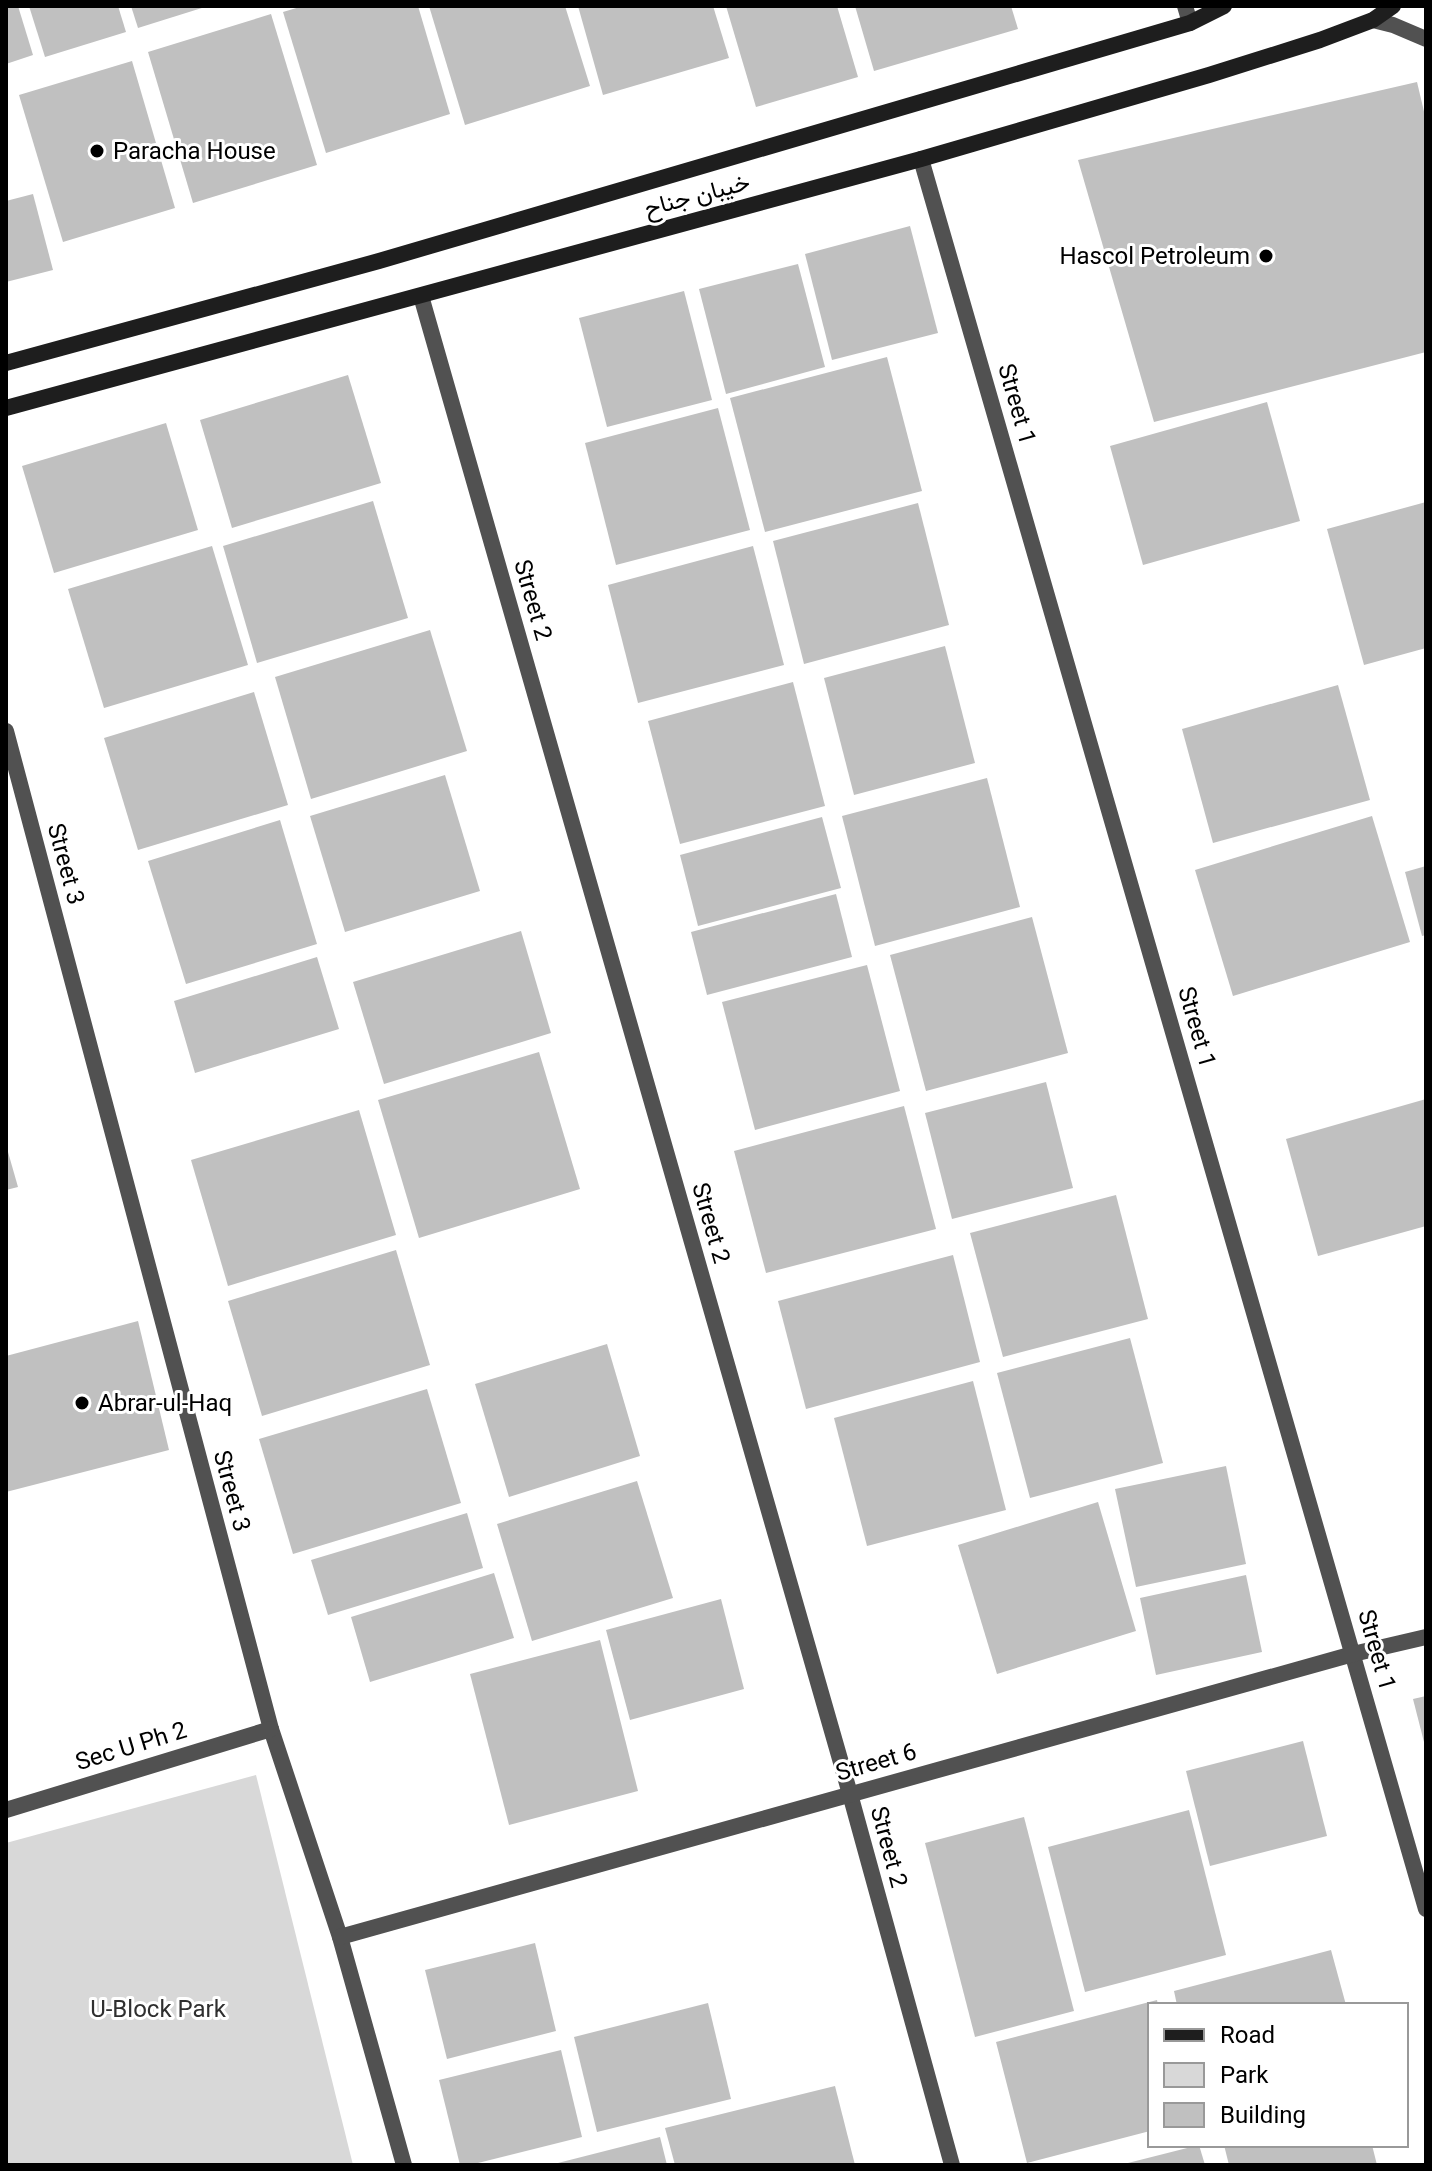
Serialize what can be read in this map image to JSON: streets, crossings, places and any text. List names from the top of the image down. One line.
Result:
{"streets":{"main road":["خیبان جناح"],"street":["Street 1","Street 2","Street 3","Sec U Ph 2","Street 6"]},"crossings":[["خیبان جناح","Street 1"],["خیبان جناح","Street 2"],["Street 1","Street 6"],["Street 2","Street 6"],["Street 3","Sec U Ph 2"],["Street 3","Street 6"]],"parks":["U-Block Park"],"places":["Paracha House","Hascol Petroleum","Abrar-ul-Haq"],"legend":["Road","Park","Building"]}
